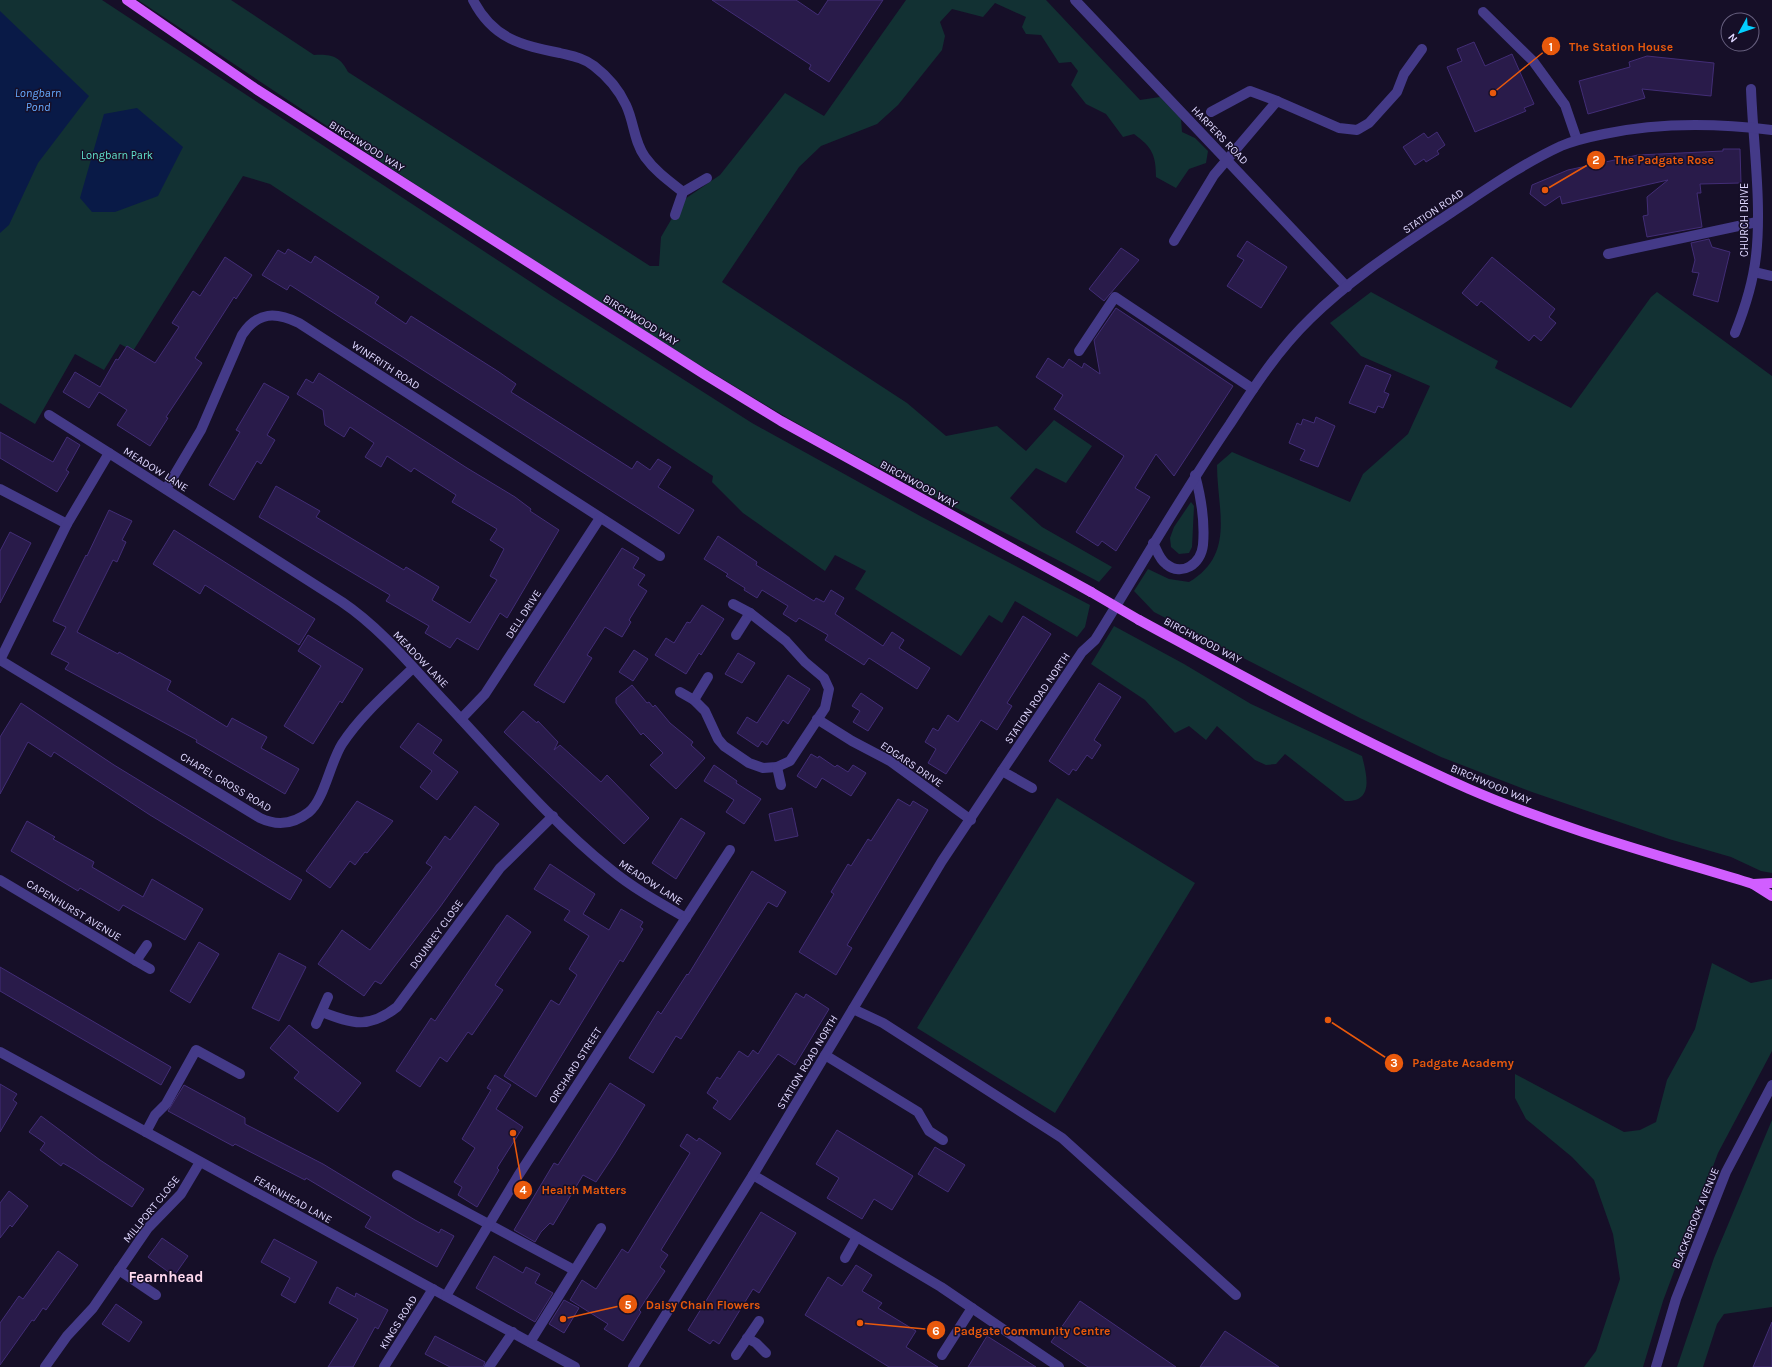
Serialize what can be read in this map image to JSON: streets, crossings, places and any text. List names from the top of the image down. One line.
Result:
{"streets":{"main road":["BIRCHWOOD WAY"],"street":["HARPERS ROAD","STATION ROAD","CHURCH DRIVE","WINFRITH ROAD","MEADOW LANE","DELL DRIVE","STATION ROAD NORTH","EDGARS DRIVE","CHAPEL CROSS ROAD","CAPENHURST AVENUE","DOUNREY CLOSE","ORCHARD STREET","FEARNHEAD LANE","MILLPORT CLOSE","BLACKBROOK AVENUE","KINGS ROAD"]},"crossings":[["HARPERS ROAD","STATION ROAD"],["STATION ROAD","CHURCH DRIVE"],["STATION ROAD","STATION ROAD NORTH"],["WINFRITH ROAD","MEADOW LANE"],["WINFRITH ROAD","DELL DRIVE"],["MEADOW LANE","DELL DRIVE"],["MEADOW LANE","CHAPEL CROSS ROAD"],["MEADOW LANE","DOUNREY CLOSE"],["MEADOW LANE","ORCHARD STREET"],["STATION ROAD NORTH","EDGARS DRIVE"],["ORCHARD STREET","FEARNHEAD LANE"],["FEARNHEAD LANE","MILLPORT CLOSE"],["FEARNHEAD LANE","KINGS ROAD"]],"districts":["Fearnhead"],"water":["Longbarn Pond"],"parks":["Longbarn Park"],"places":["The Station House","The Padgate Rose","Padgate Academy","Health Matters","Daisy Chain Flowers","Padgate Community Centre"],"north":"bottom left"}
